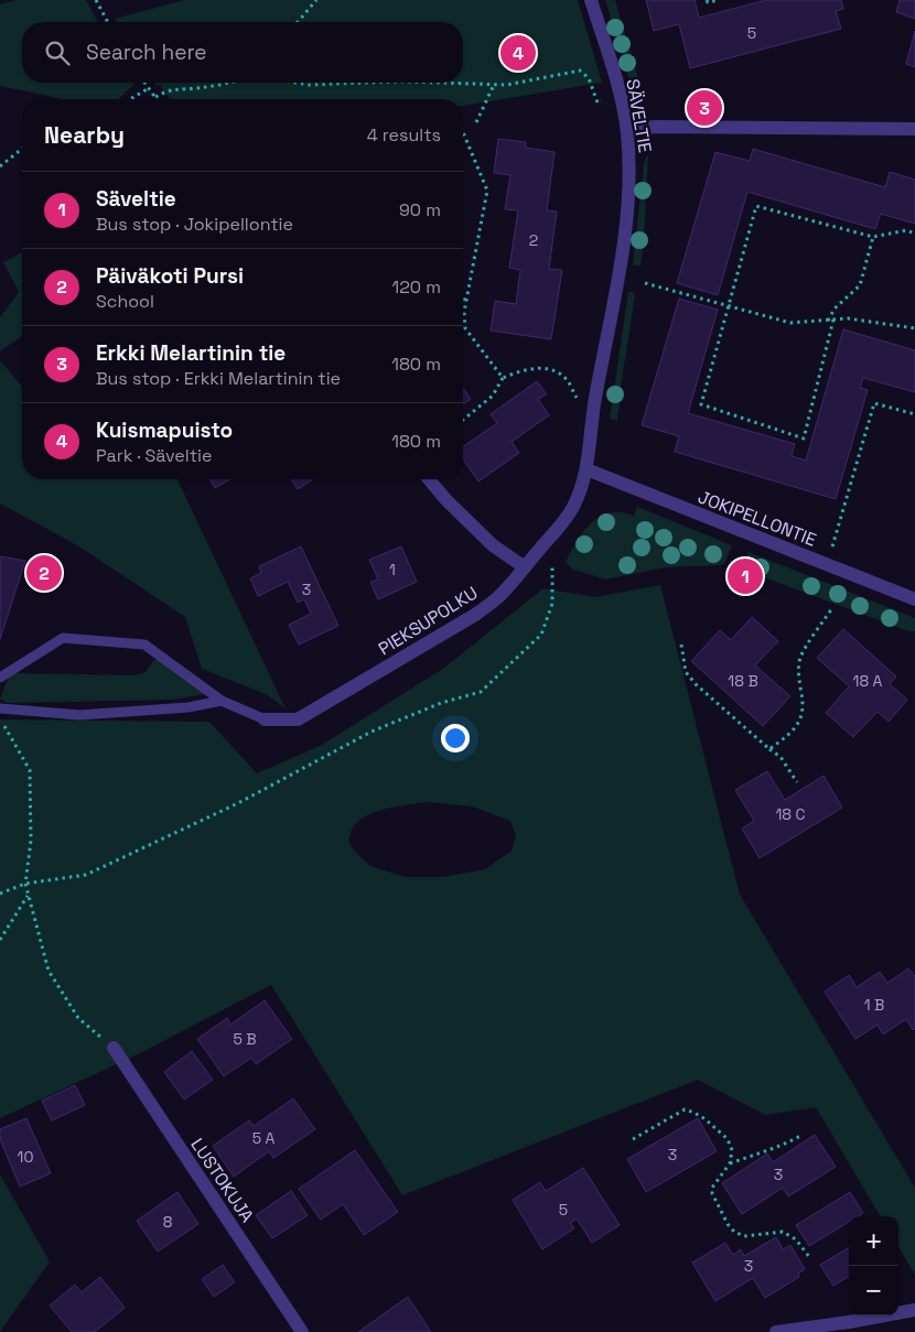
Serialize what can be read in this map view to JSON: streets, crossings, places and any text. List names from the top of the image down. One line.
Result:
{"streets":{"street":["SÄVELTIE","JOKIPELLONTIE","PIEKSUPOLKU","LUSTOKUJA"]},"crossings":[["SÄVELTIE","JOKIPELLONTIE"],["SÄVELTIE","PIEKSUPOLKU"],["JOKIPELLONTIE","PIEKSUPOLKU"]],"house_numbers":["5","2","1","3","18 B","18 A","18 C","1 B","5 B","5 A","3","10","3","5","8","3"],"page":{"search":"Search here","pins":["4","3","2","1"],"heading":["Nearby","4 results"],"list":[{"mark":"1","name":"Säveltie","note":"Bus stop · Jokipellontie","value":"90 m"},{"mark":"2","name":"Päiväkoti Pursi","note":"School","value":"120 m"},{"mark":"3","name":"Erkki Melartinin tie","note":"Bus stop · Erkki Melartinin tie","value":"180 m"},{"mark":"4","name":"Kuismapuisto","note":"Park · Säveltie","value":"180 m"}],"map_buttons":["+","−"]}}
